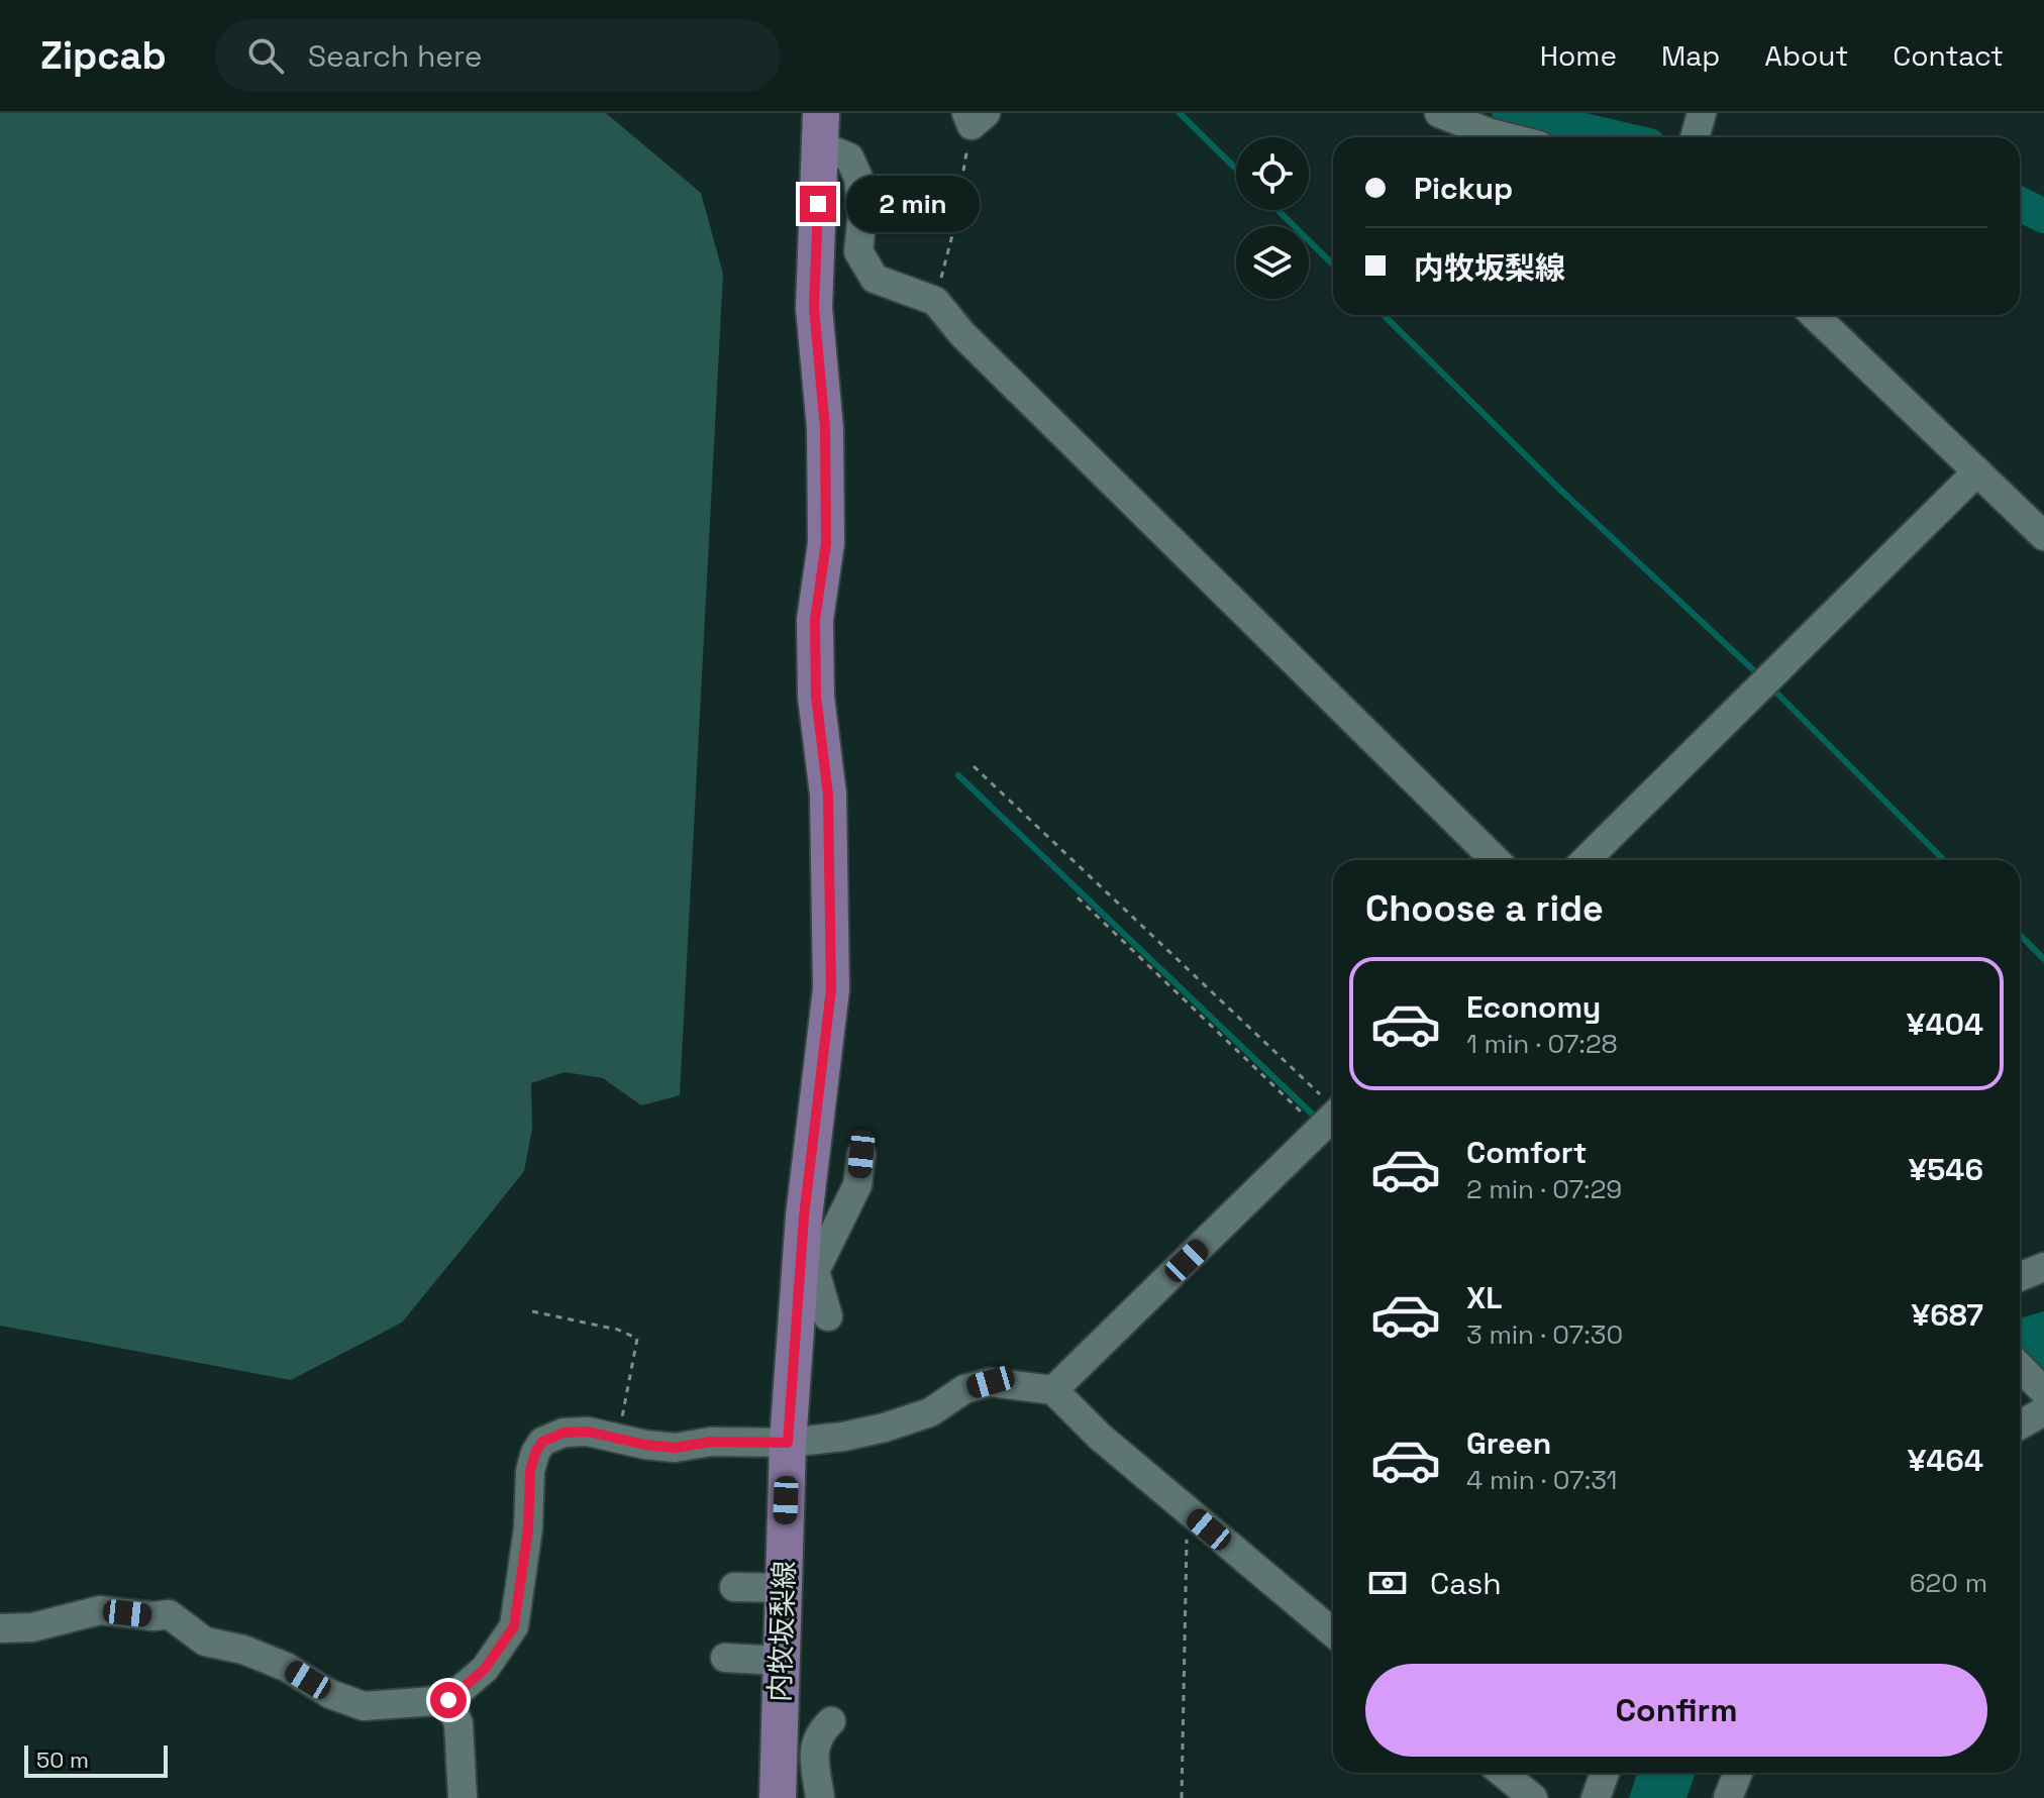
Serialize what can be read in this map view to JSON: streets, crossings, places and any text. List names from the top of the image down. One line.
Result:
{"streets":{"main road":["内牧坂梨線"]},"scale_bar":"50 m","page":{"header":"Zipcab","search":"Search here","nav":["Home","Map","About","Contact"],"banner":["Pickup","内牧坂梨線"],"bubble":"2 min","heading":"Choose a ride","list":[{"name":"Economy","note":"1 min · 07:28","value":"¥404"},{"name":"Comfort","note":"2 min · 07:29","value":"¥546"},{"name":"XL","note":"3 min · 07:30","value":"¥687"},{"name":"Green","note":"4 min · 07:31","value":"¥464"}],"pay":["Cash","620 m"],"buttons":"Confirm","scale":"50 m"}}
